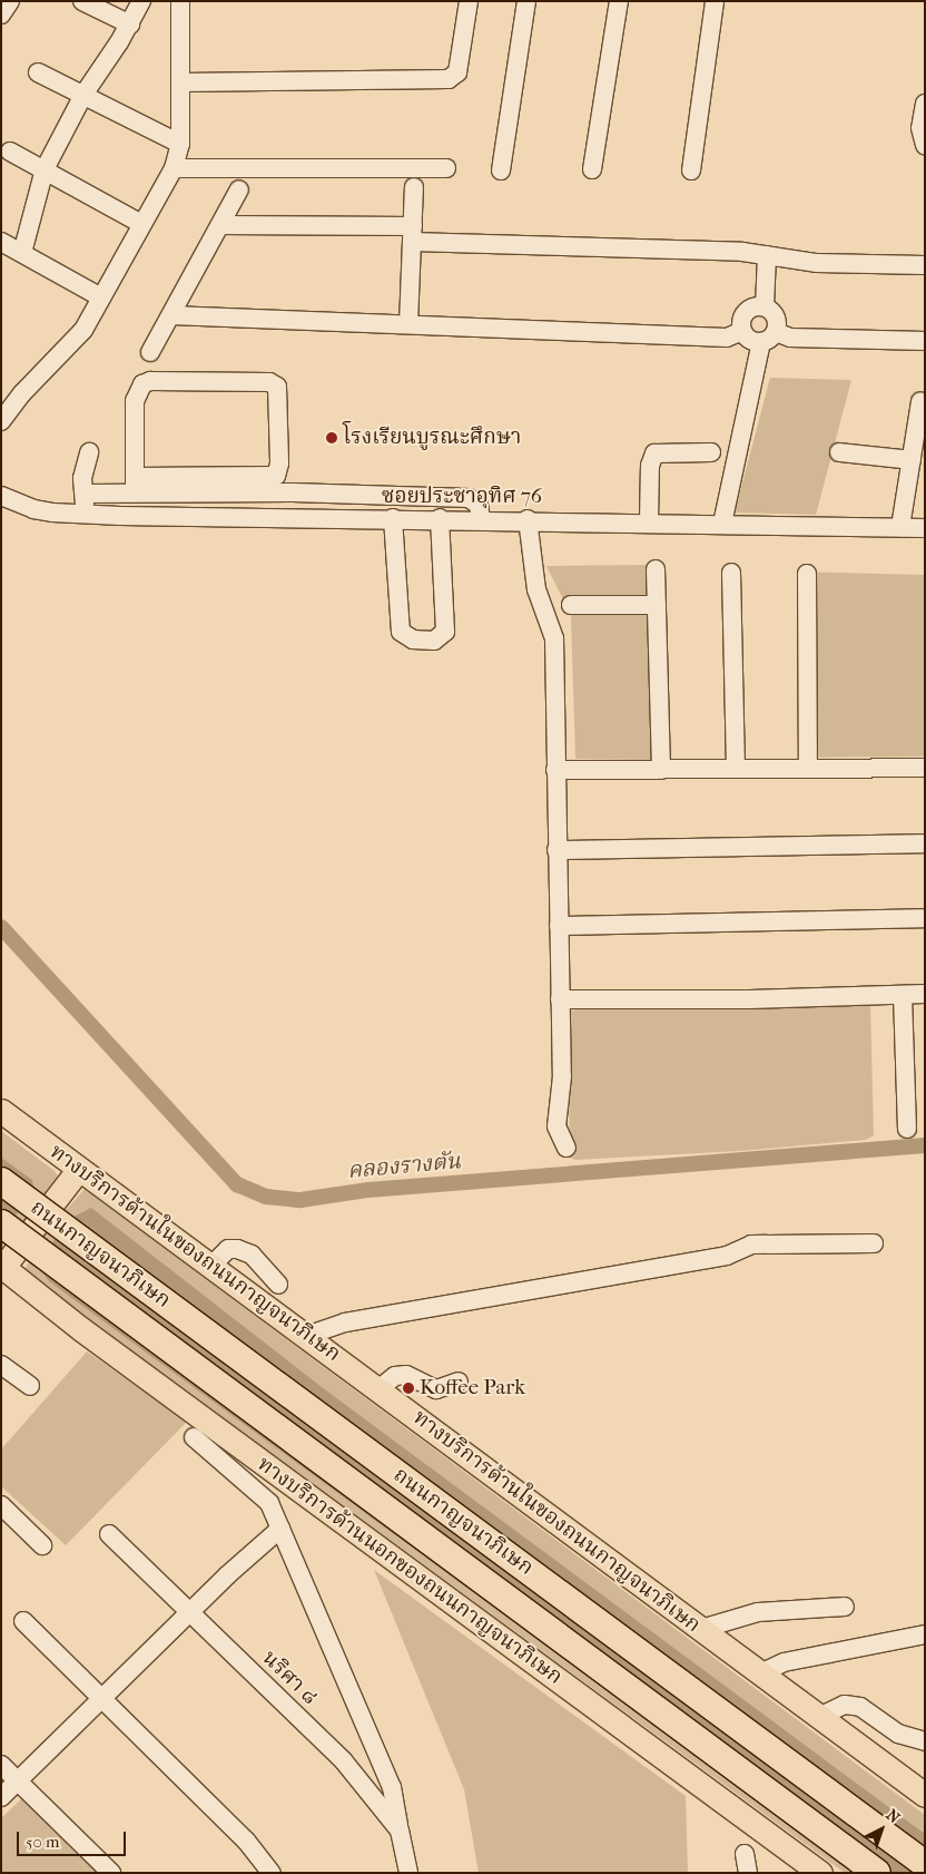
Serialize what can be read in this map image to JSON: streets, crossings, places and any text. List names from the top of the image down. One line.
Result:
{"streets":{"highway":["ถนนกาญจนาภิเษก"],"main road":["ทางบริการด้านในของถนนกาญจนาภิเษก","ทางบริการด้านนอกของถนนกาญจนาภิเษก"],"street":["ซอยประชาอุทิศ 76","นริศา ๘"]},"water":["คลองรางตัน"],"places":["โรงเรียนบูรณะศึกษา","Koffee Park"],"scale_bar":"50 m","north":"top right"}
